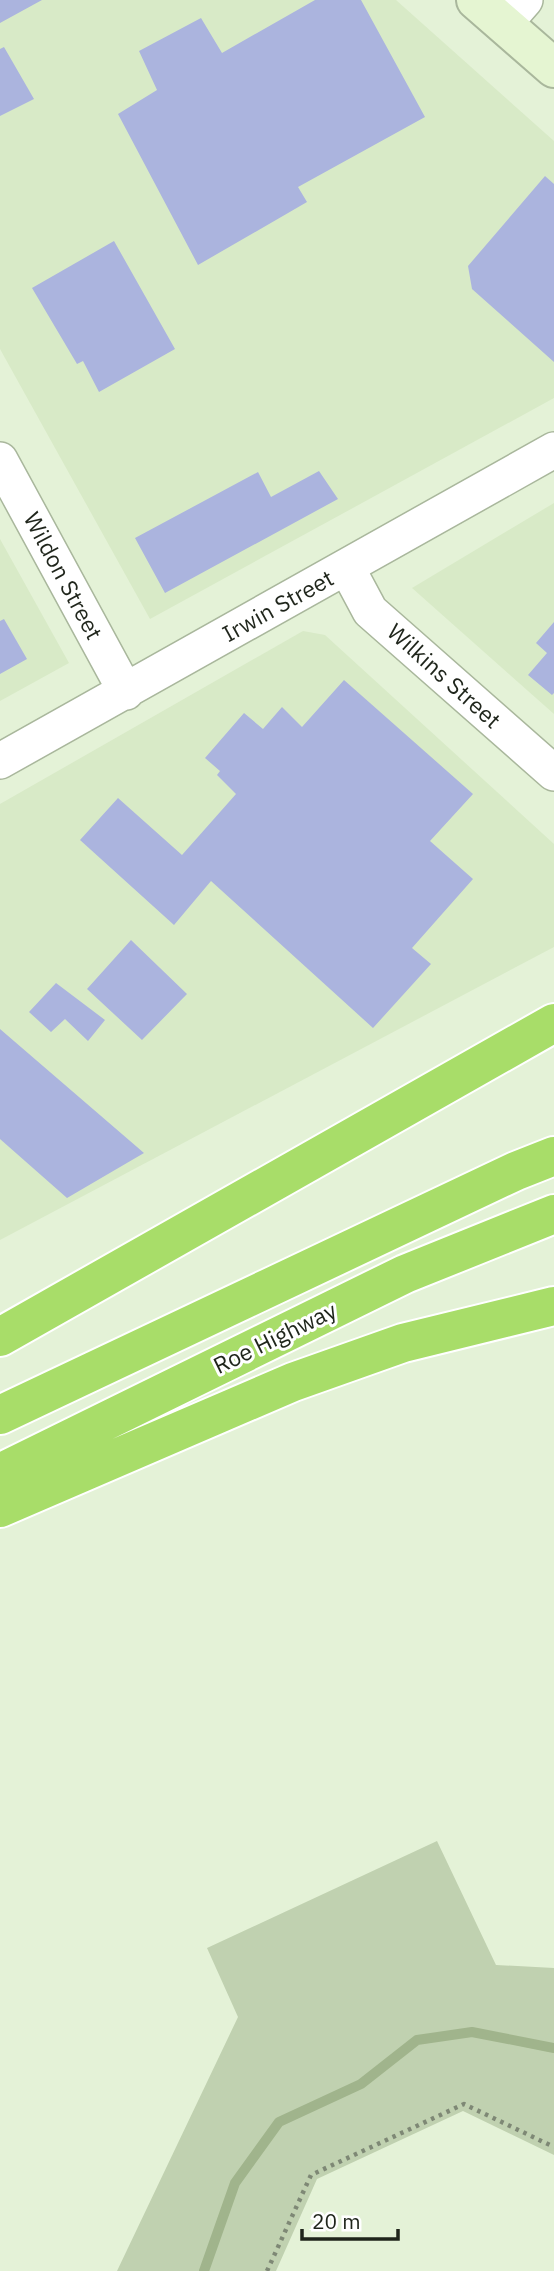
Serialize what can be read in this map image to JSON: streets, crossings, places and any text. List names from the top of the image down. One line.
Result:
{"streets":{"highway":["Roe Highway"],"street":["Wildon Street","Irwin Street","Wilkins Street"]},"crossings":[["Wildon Street","Irwin Street"],["Irwin Street","Wilkins Street"]],"scale_bar":"20 m"}
